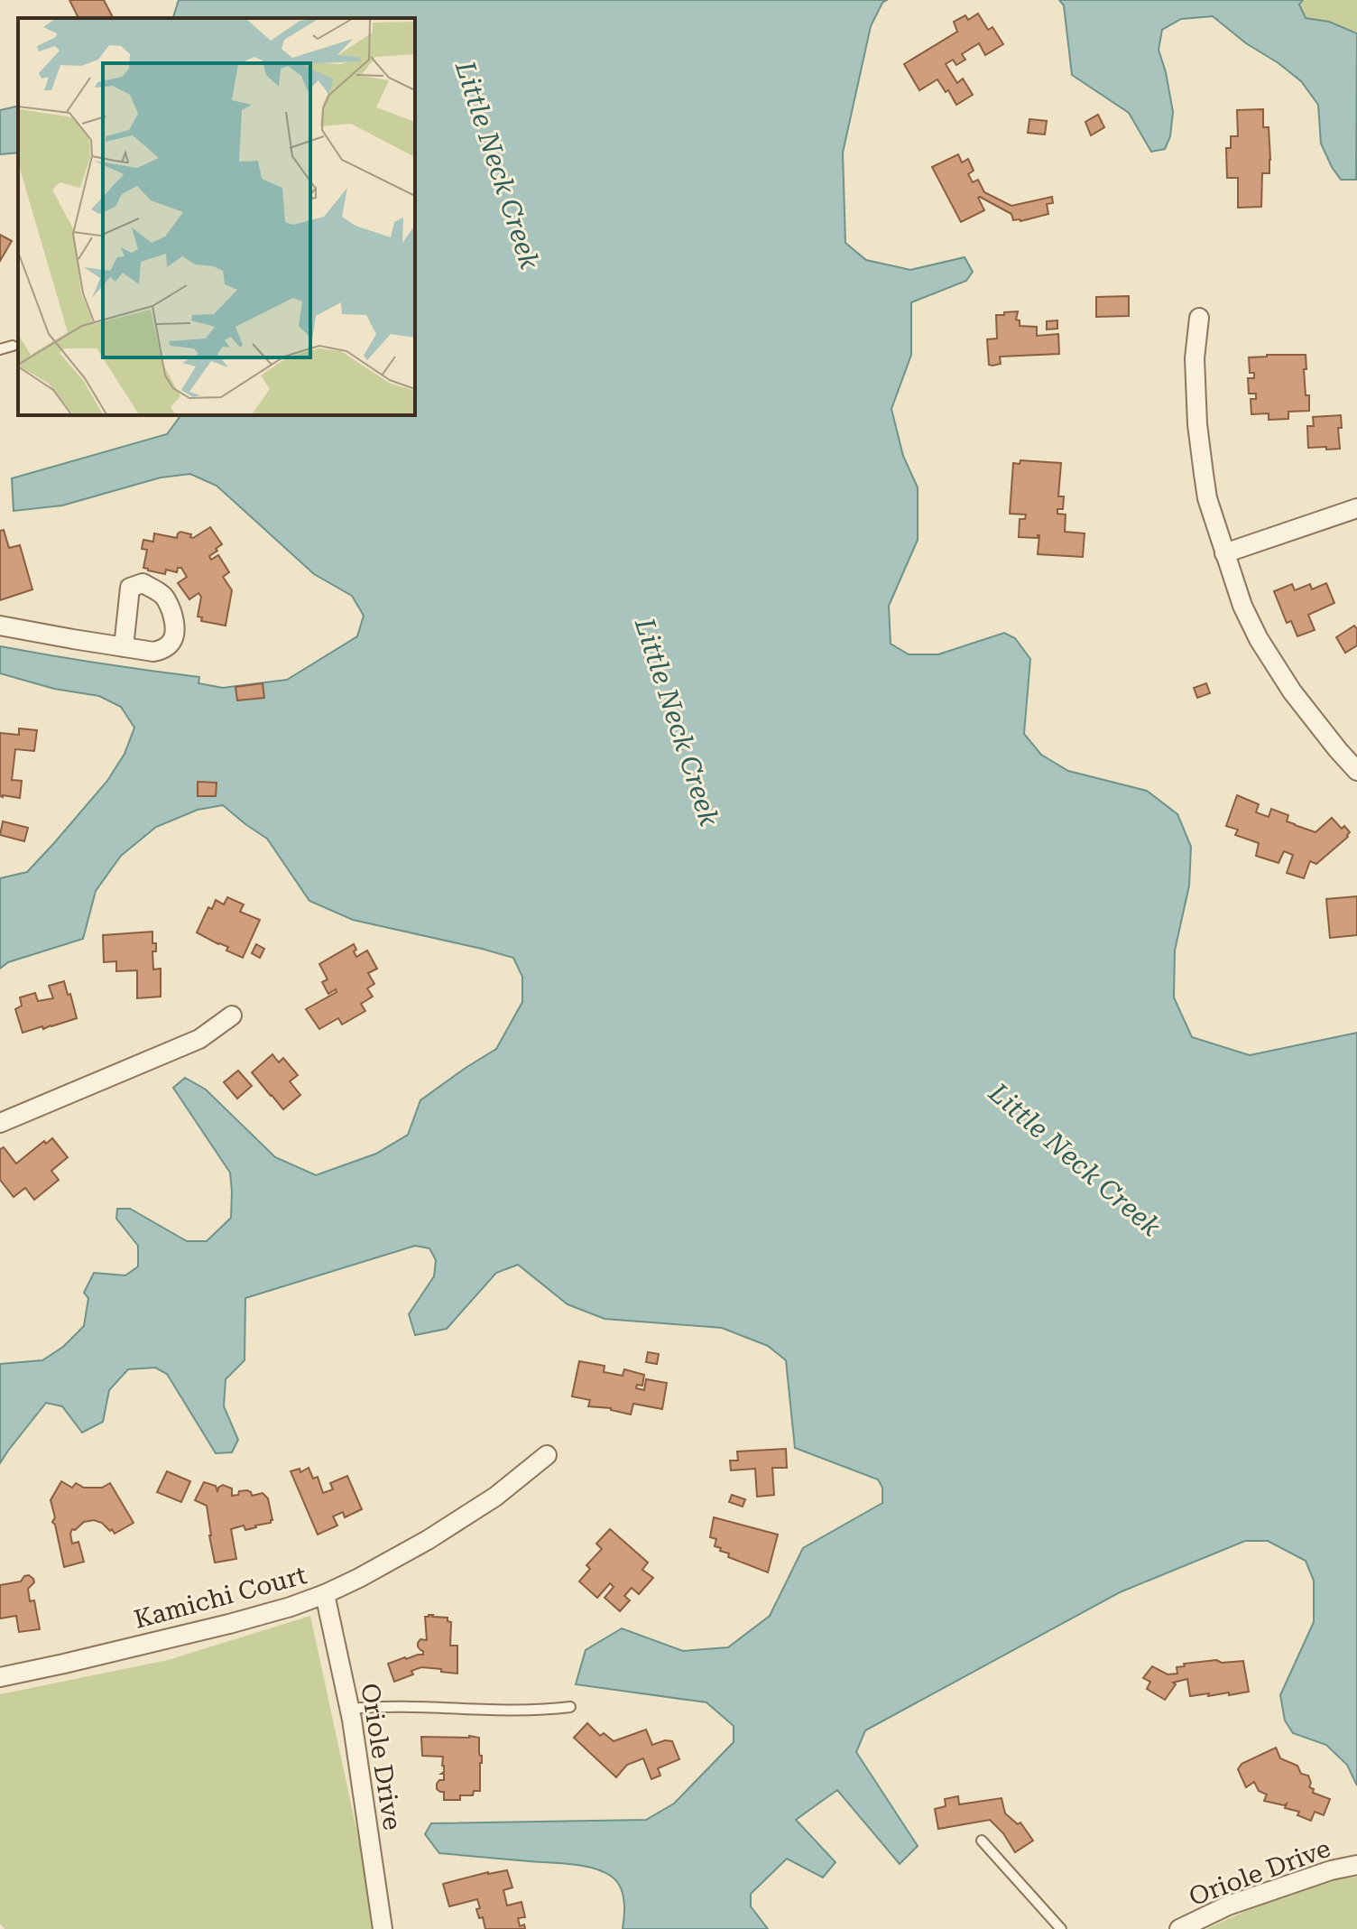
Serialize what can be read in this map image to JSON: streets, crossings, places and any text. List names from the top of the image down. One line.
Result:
{"streets":{"street":["Kamichi Court","Oriole Drive"]},"crossings":[["Kamichi Court","Oriole Drive"]],"water":["Little Neck Creek"]}
